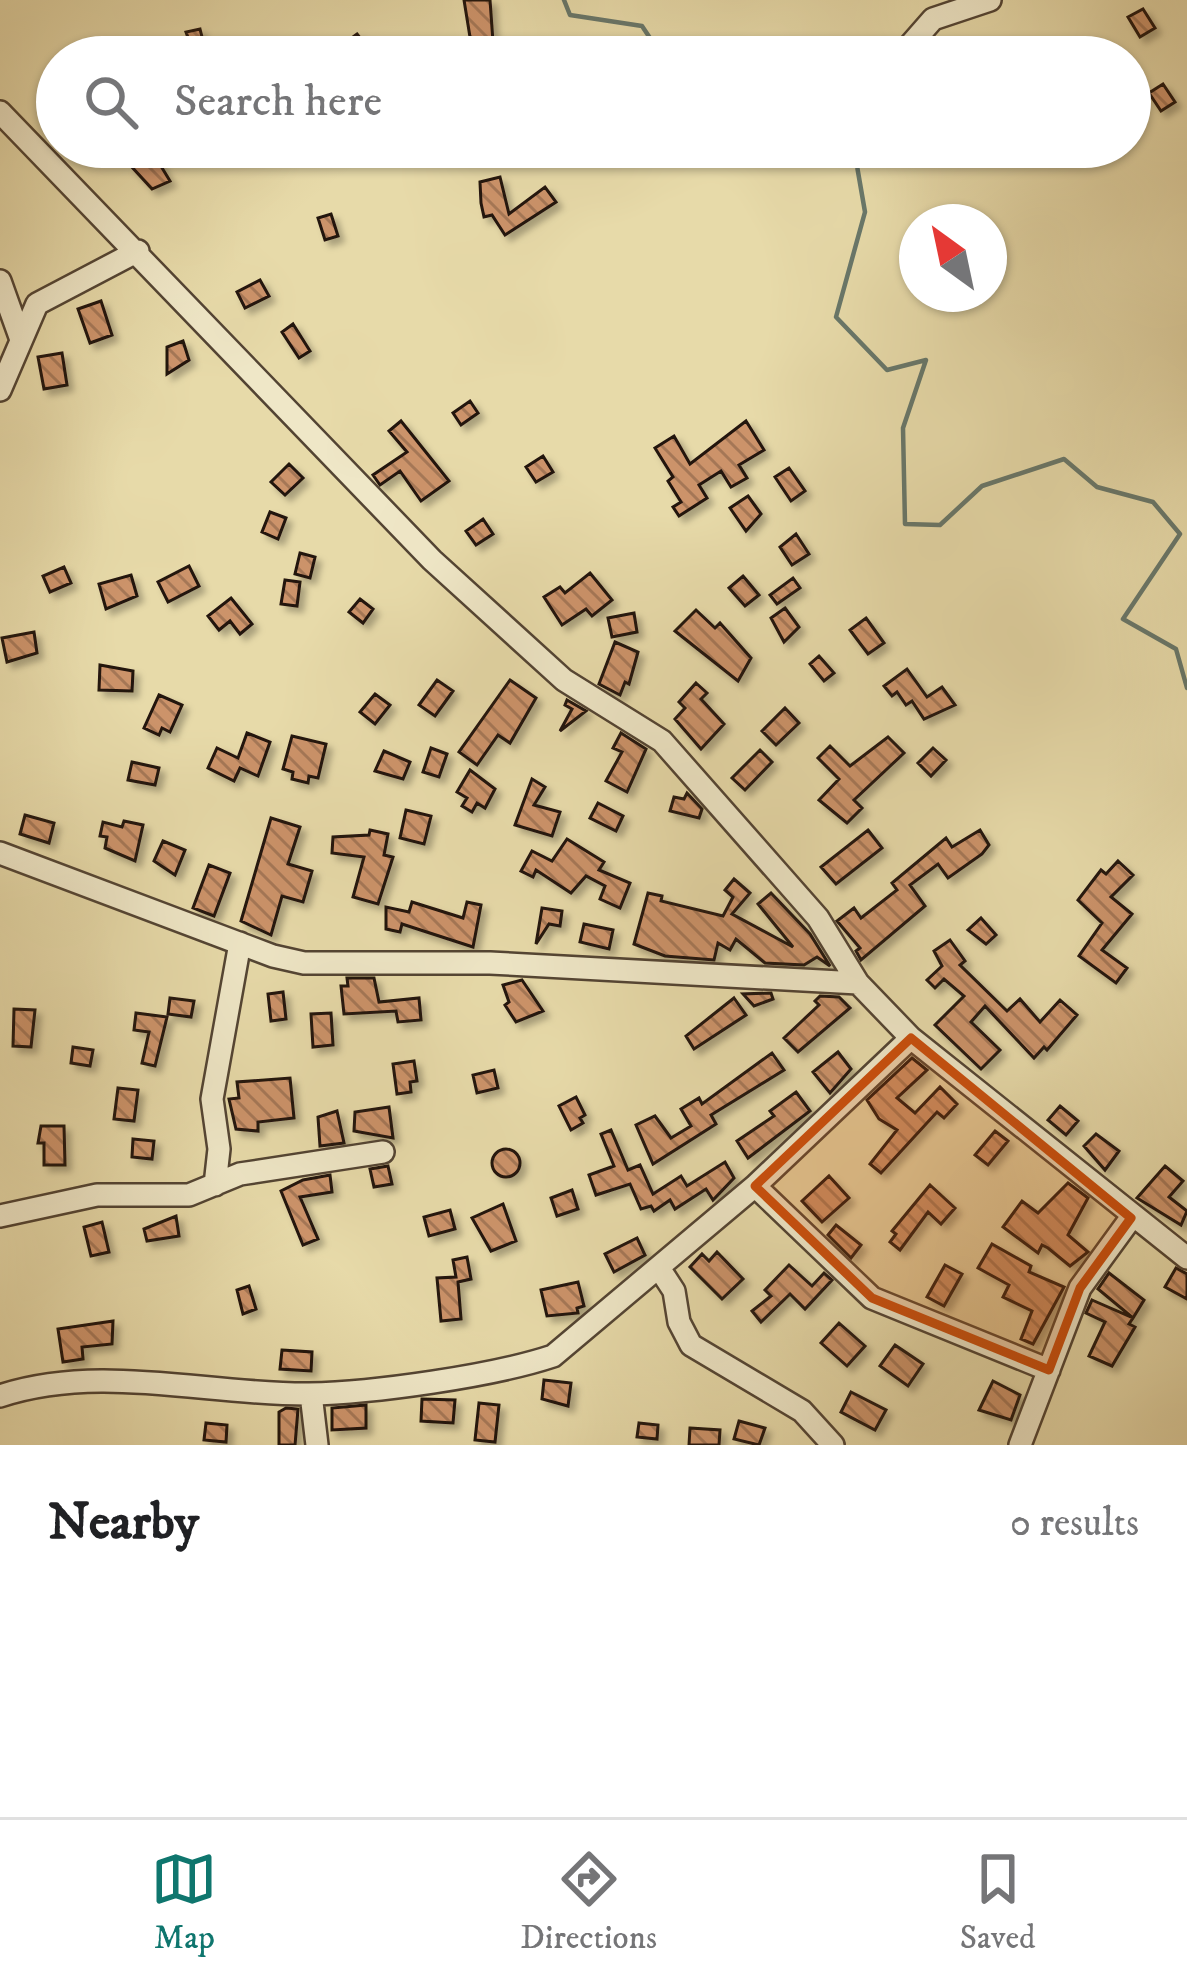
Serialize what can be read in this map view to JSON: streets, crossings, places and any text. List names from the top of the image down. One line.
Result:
{"north":"top left","page":{"search":"Search here","heading":["Nearby","0 results"],"nav":["Map","Directions","Saved"]}}
